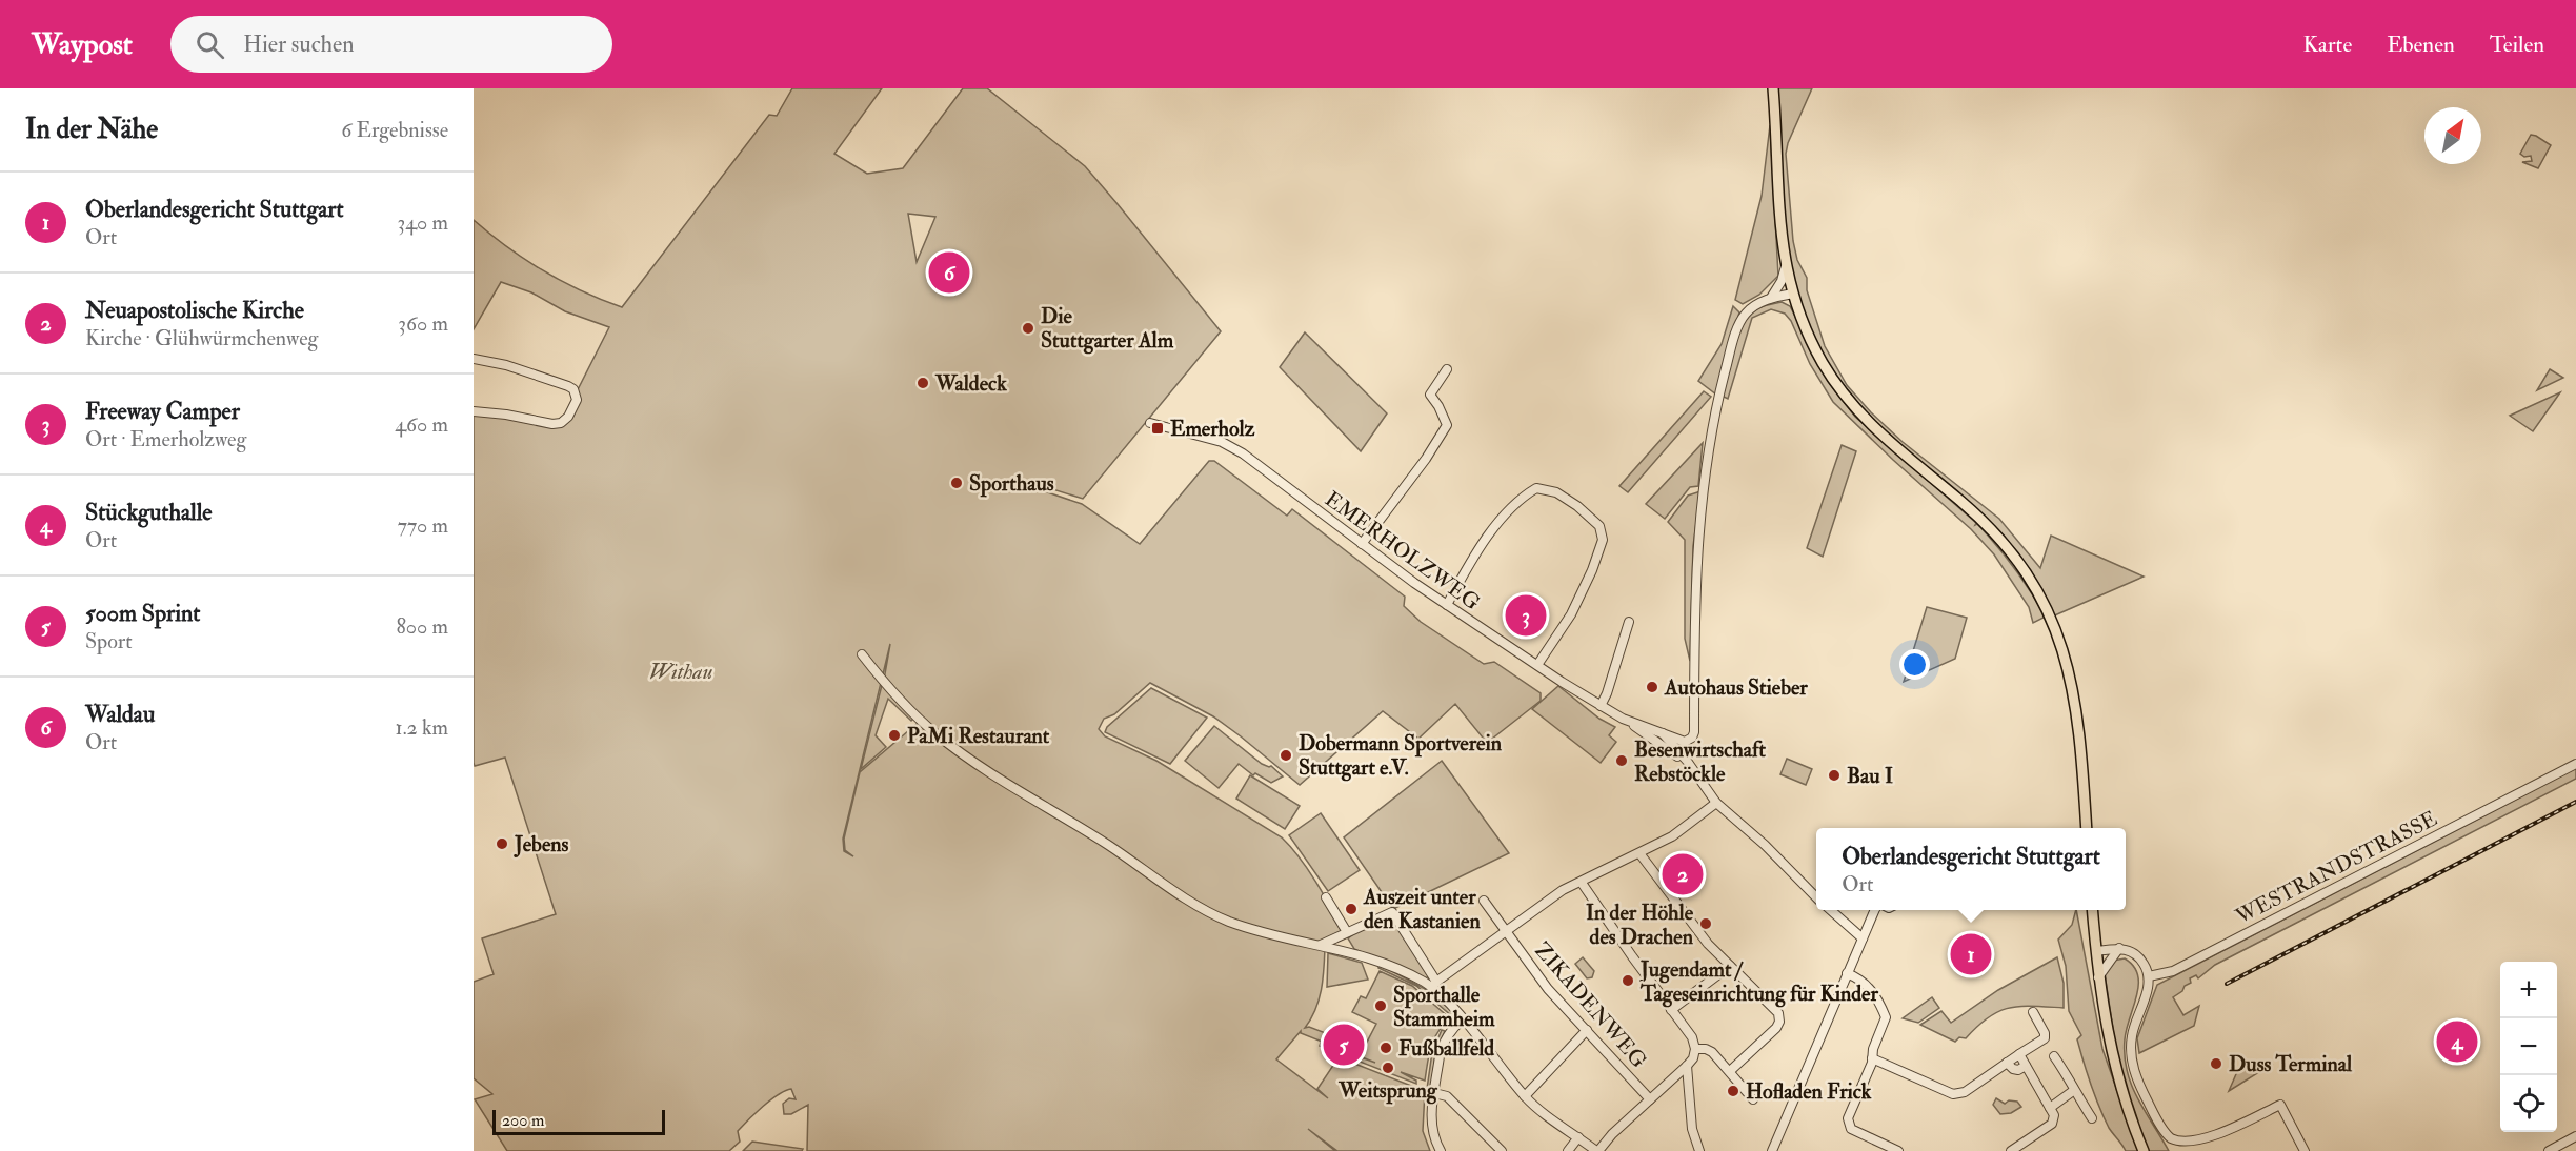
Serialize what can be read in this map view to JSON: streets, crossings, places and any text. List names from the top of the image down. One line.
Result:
{"streets":{"street":["EMERHOLZWEG","WESTRANDSTRASSE","ZIKADENWEG"]},"parks":["Withau"],"places":{"other":["Die Stuttgarter Alm","Waldeck","Sporthaus","Autohaus Stieber","PaMi Restaurant","Dobermann Sportverein Stuttgart e.V.","Besenwirtschaft Rebstöckle","Bau I","Jebens","Auszeit unter den Kastanien","In der Höhle des Drachen","Jugendamt / Tageseinrichtung für Kinder","Sporthalle Stammheim","Fußballfeld","Duss Terminal","Weitsprung","Hofladen Frick"],"transit":["Emerholz"]},"scale_bar":"200 m","north":"top right","page":{"header":"Waypost","search":"Hier suchen","nav":["Karte","Ebenen","Teilen"],"heading":["In der Nähe","6 Ergebnisse"],"list":[{"mark":"1","name":"Oberlandesgericht Stuttgart","note":"Ort","value":"340 m"},{"mark":"2","name":"Neuapostolische Kirche","note":"Kirche · Glühwürmchenweg","value":"360 m"},{"mark":"3","name":"Freeway Camper","note":"Ort · Emerholzweg","value":"460 m"},{"mark":"4","name":"Stückguthalle","note":"Ort","value":"770 m"},{"mark":"5","name":"500m Sprint","note":"Sport","value":"800 m"},{"mark":"6","name":"Waldau","note":"Ort","value":"1.2 km"}],"pins":["6","3","2","1","4","5"],"popup":["Oberlandesgericht Stuttgart","Ort"],"map_buttons":["+","−"],"scale":"200 m"}}
